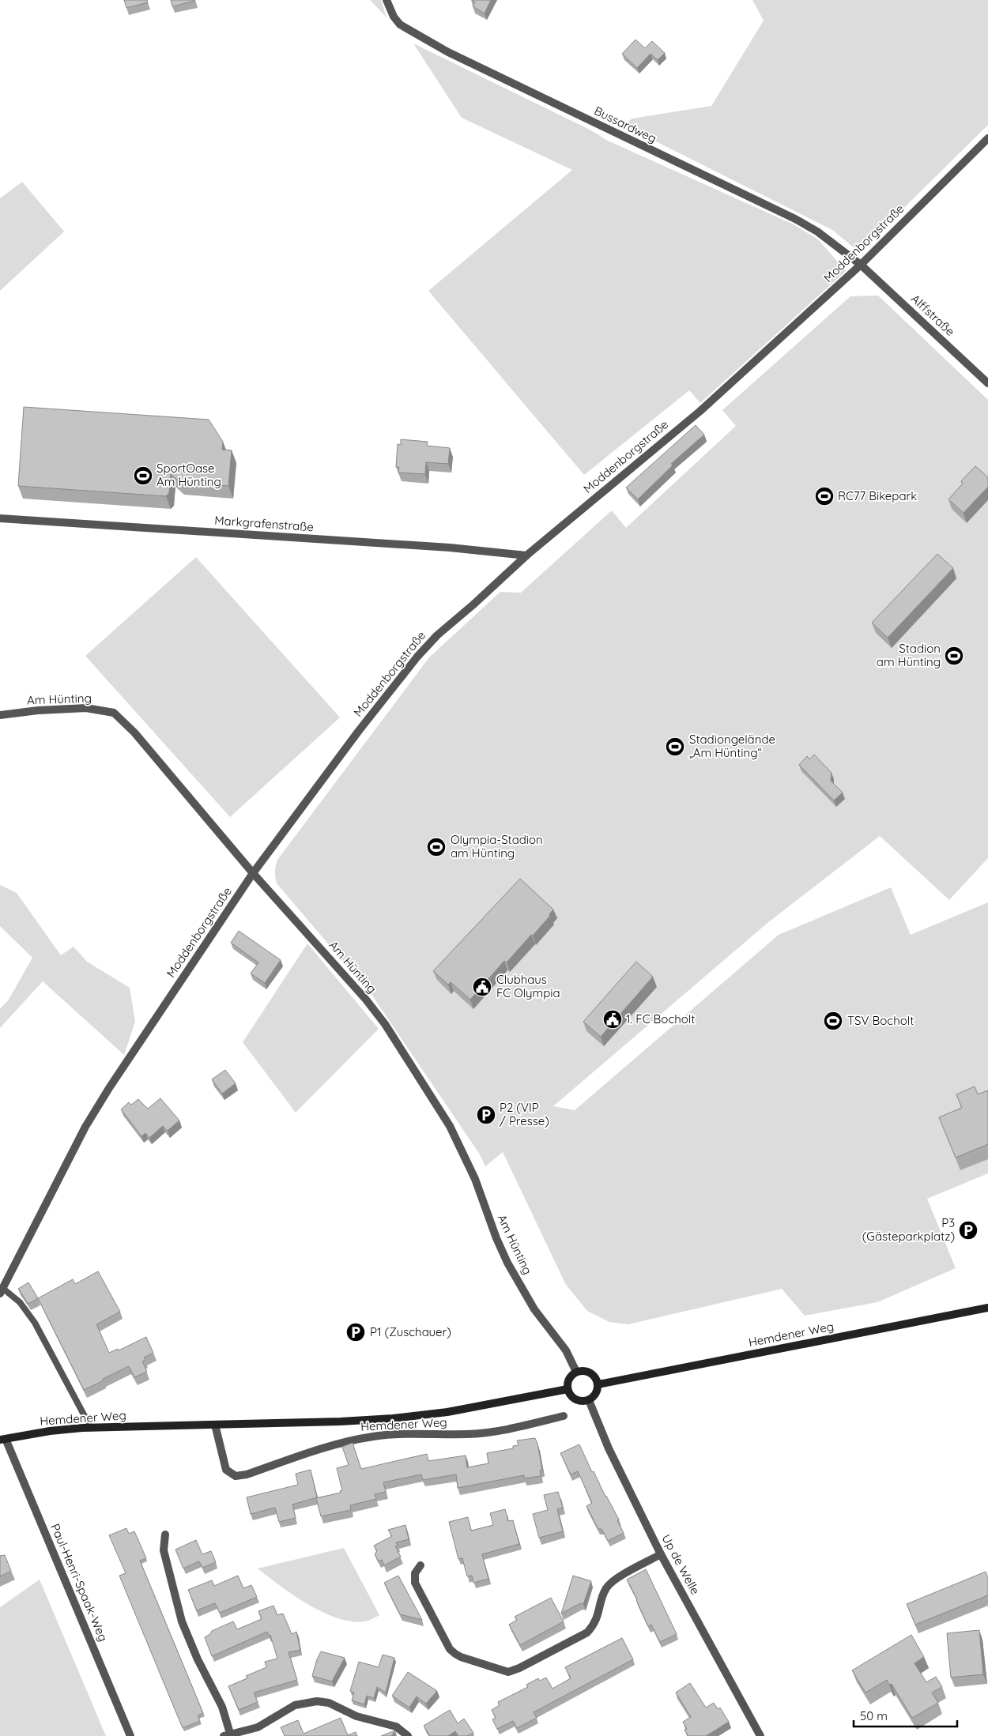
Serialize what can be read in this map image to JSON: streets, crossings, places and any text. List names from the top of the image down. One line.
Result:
{"streets":{"street":["Bussardweg","Moddenborgstraße","Alffstraße","Markgrafenstraße","Am Hünting","Hemdener Weg","Up de Welle","Paul-Henri-Spaak-Weg"]},"crossings":[["Bussardweg","Moddenborgstraße"],["Bussardweg","Alffstraße"],["Moddenborgstraße","Alffstraße"],["Moddenborgstraße","Markgrafenstraße"],["Moddenborgstraße","Am Hünting"],["Am Hünting","Hemdener Weg"],["Am Hünting","Up de Welle"],["Hemdener Weg","Up de Welle"],["Hemdener Weg","Paul-Henri-Spaak-Weg"]],"places":{"sports":["SportOase Am Hünting","RC77 Bikepark","Stadion am Hünting","Stadiongelände „Am Hünting“","Olympia-Stadion am Hünting","TSV Bocholt"],"public building":["Clubhaus FC Olympia","1. FC Bocholt"],"parking":["P2 (VIP / Presse)","P3 (Gästeparkplatz)","P1 (Zuschauer)"]},"scale_bar":"50 m"}
